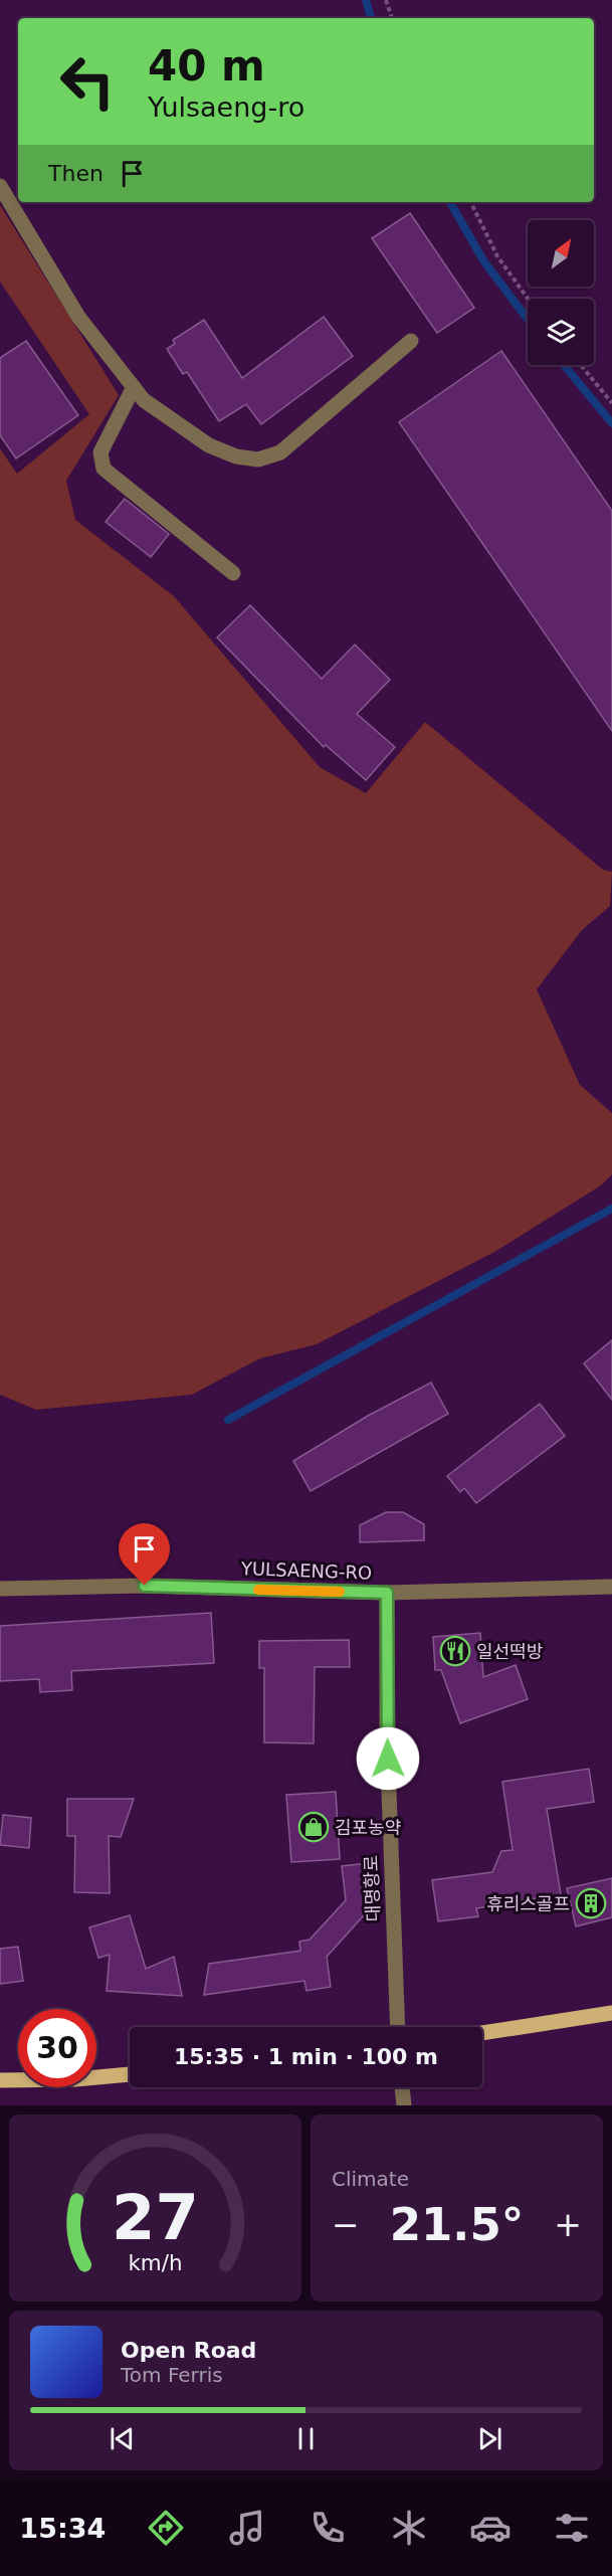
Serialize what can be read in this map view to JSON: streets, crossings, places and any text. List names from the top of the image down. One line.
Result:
{"streets":{"street":["YULSAENG-RO","대명항로"]},"crossings":[["YULSAENG-RO","대명항로"]],"places":{"restaurant":["일선떡방"],"shop":["김포농약"],"building":["휴리스골프"]},"north":"top right","page":{"turn":["40 m","Yulsaeng-ro"],"then":"Then","limit":"30","trip":"15:35 · 1 min · 100 m","tile":"Climate","heat":["−","21.5°","+"],"song":["Open Road","Tom Ferris"],"tabs":"15:34","gauge":["27","km/h"]}}
